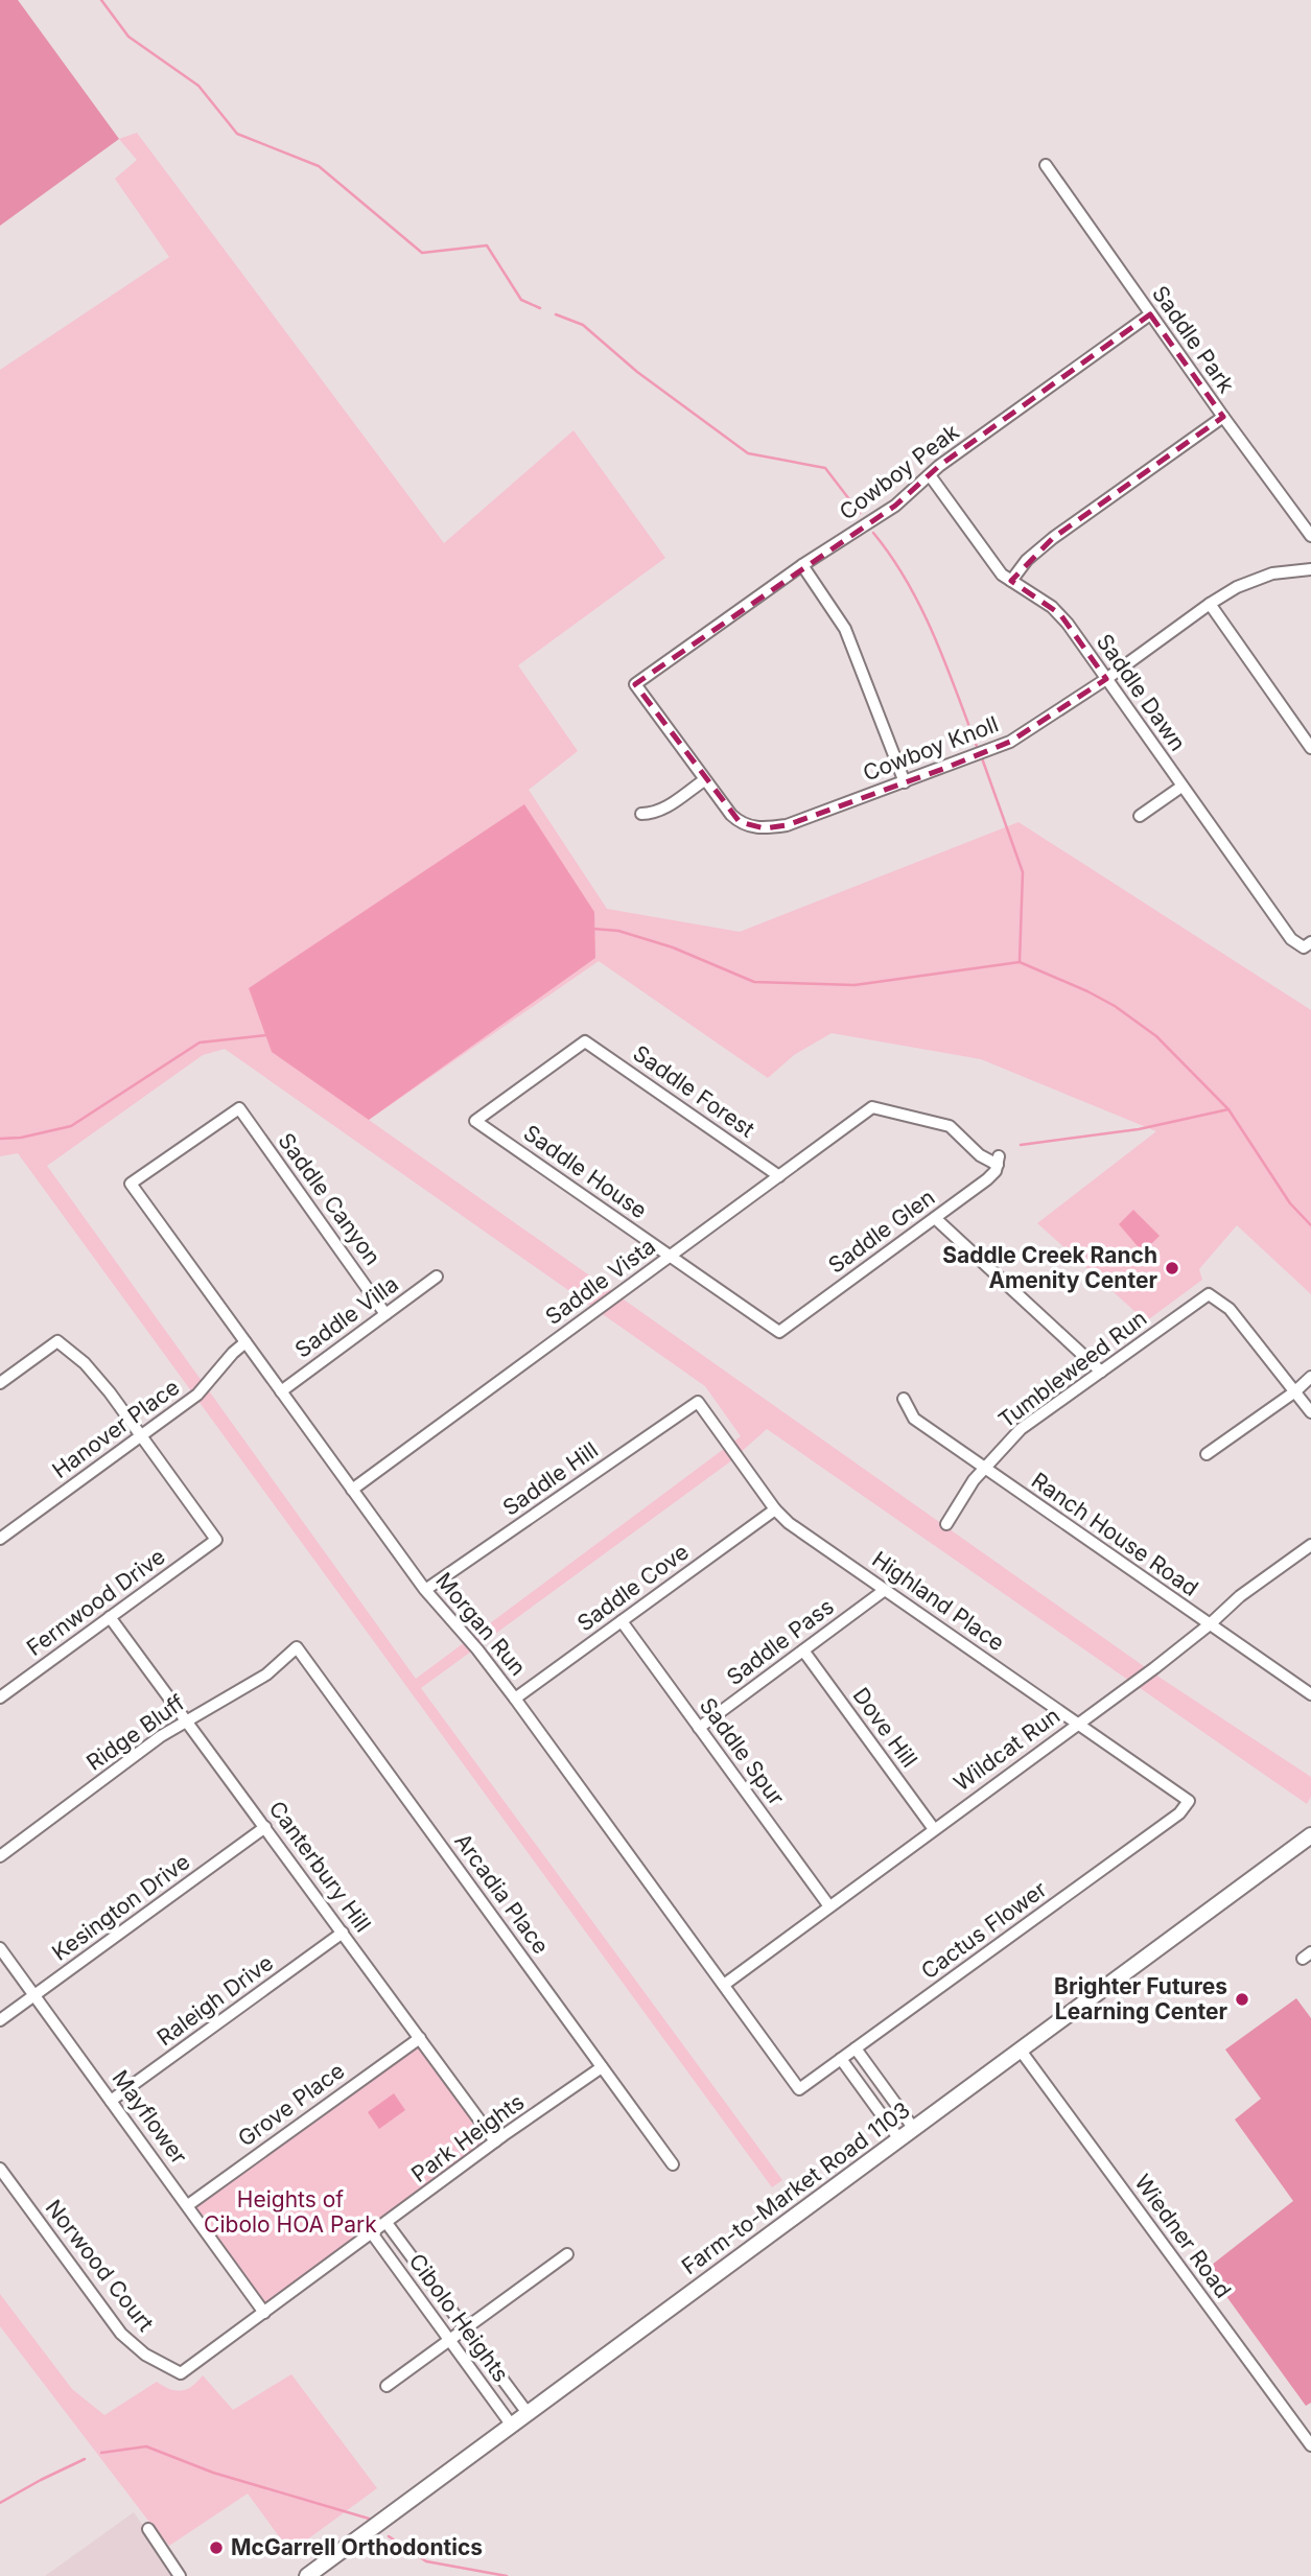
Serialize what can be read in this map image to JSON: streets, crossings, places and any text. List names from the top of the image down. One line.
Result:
{"streets":{"main road":["Farm-to-Market Road 1103"],"street":["Saddle Park","Cowboy Peak","Saddle Dawn","Cowboy Knoll","Saddle Forest","Saddle House","Saddle Canyon","Saddle Glen","Saddle Vista","Saddle Villa","Tumbleweed Run","Hanover Place","Saddle Hill","Ranch House Road","Saddle Cove","Highland Place","Fernwood Drive","Morgan Run","Saddle Pass","Dove Hill","Ridge Bluff","Wildcat Run","Saddle Spur","Canterbury Hill","Arcadia Place","Kesington Drive","Cactus Flower","Raleigh Drive","Grove Place","Mayflower","Park Heights","Wiedner Road","Norwood Court","Cibolo Heights"]},"crossings":[["Saddle Park","Cowboy Peak"],["Cowboy Peak","Saddle Dawn"],["Cowboy Peak","Cowboy Knoll"],["Saddle Dawn","Cowboy Knoll"],["Saddle Forest","Saddle House"],["Saddle Forest","Saddle Vista"],["Saddle House","Saddle Glen"],["Saddle House","Saddle Vista"],["Saddle Canyon","Saddle Villa"],["Saddle Canyon","Morgan Run"],["Saddle Glen","Saddle Vista"],["Saddle Vista","Morgan Run"],["Saddle Villa","Morgan Run"],["Tumbleweed Run","Ranch House Road"],["Hanover Place","Fernwood Drive"],["Hanover Place","Morgan Run"],["Saddle Hill","Highland Place"],["Saddle Hill","Morgan Run"],["Ranch House Road","Wildcat Run"],["Saddle Cove","Highland Place"],["Saddle Cove","Morgan Run"],["Saddle Cove","Saddle Spur"],["Highland Place","Saddle Pass"],["Highland Place","Wildcat Run"],["Highland Place","Cactus Flower"],["Fernwood Drive","Canterbury Hill"],["Morgan Run","Wildcat Run"],["Morgan Run","Cactus Flower"],["Saddle Pass","Dove Hill"],["Saddle Pass","Saddle Spur"],["Dove Hill","Wildcat Run"],["Ridge Bluff","Canterbury Hill"],["Ridge Bluff","Arcadia Place"],["Wildcat Run","Saddle Spur"],["Canterbury Hill","Kesington Drive"],["Canterbury Hill","Raleigh Drive"],["Canterbury Hill","Grove Place"],["Canterbury Hill","Park Heights"],["Arcadia Place","Park Heights"],["Kesington Drive","Mayflower"],["Raleigh Drive","Mayflower"],["Grove Place","Mayflower"],["Mayflower","Park Heights"],["Park Heights","Norwood Court"],["Park Heights","Cibolo Heights"],["Farm-to-Market Road 1103","Wiedner Road"],["Farm-to-Market Road 1103","Cibolo Heights"]],"parks":["Heights of Cibolo HOA Park"],"places":["Saddle Creek Ranch Amenity Center","Brighter Futures Learning Center","McGarrell Orthodontics"]}
